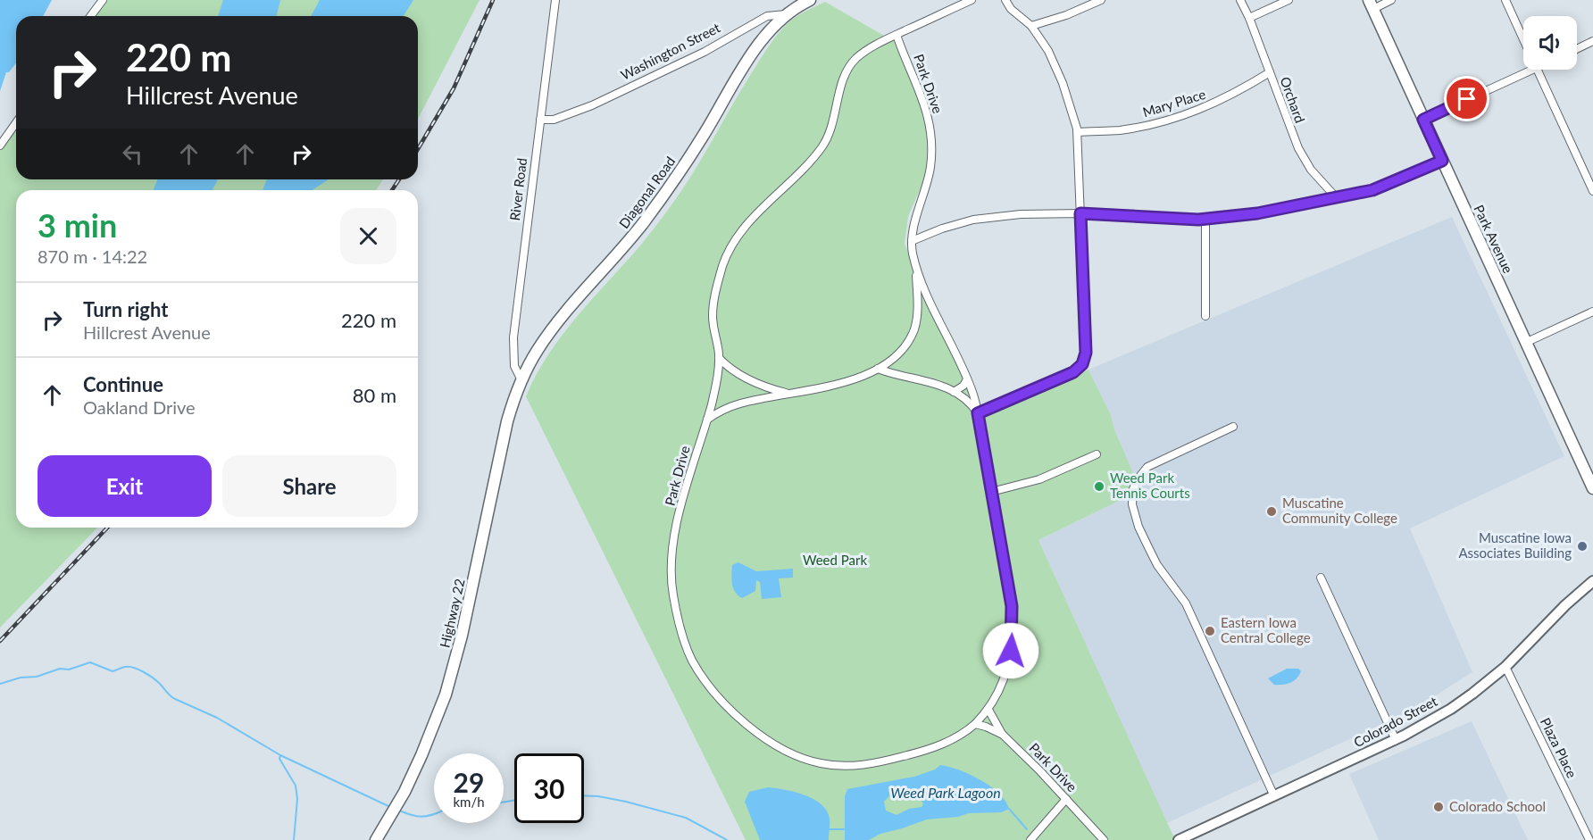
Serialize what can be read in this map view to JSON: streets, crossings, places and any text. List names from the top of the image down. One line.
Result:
{"streets":{"main road":["Washington Street","Diagonal Road","Park Avenue","Highway 22"],"street":["Park Drive","Orchard","Mary Place","River Road","Colorado Street","Plaza Place"]},"crossings":[["Washington Street","River Road"],["Washington Street","Diagonal Road"],["Orchard","Mary Place"],["River Road","Diagonal Road"],["River Road","Highway 22"],["Diagonal Road","Highway 22"],["Colorado Street","Plaza Place"]],"water":["Weed Park Lagoon"],"parks":["Weed Park"],"places":["Weed Park Tennis Courts","Muscatine Community College","Muscatine Iowa Associates Building","Eastern Iowa Central College","Colorado School"],"page":{"turn":["220 m","Hillcrest Avenue"],"heading":["3 min","870 m · 14:22"],"list":[{"name":"Turn right","note":"Hillcrest Avenue","value":"220 m"},{"name":"Continue","note":"Oakland Drive","value":"80 m"}],"buttons":["Exit","Share"],"speed":"29 km/h","limit":"30"}}
